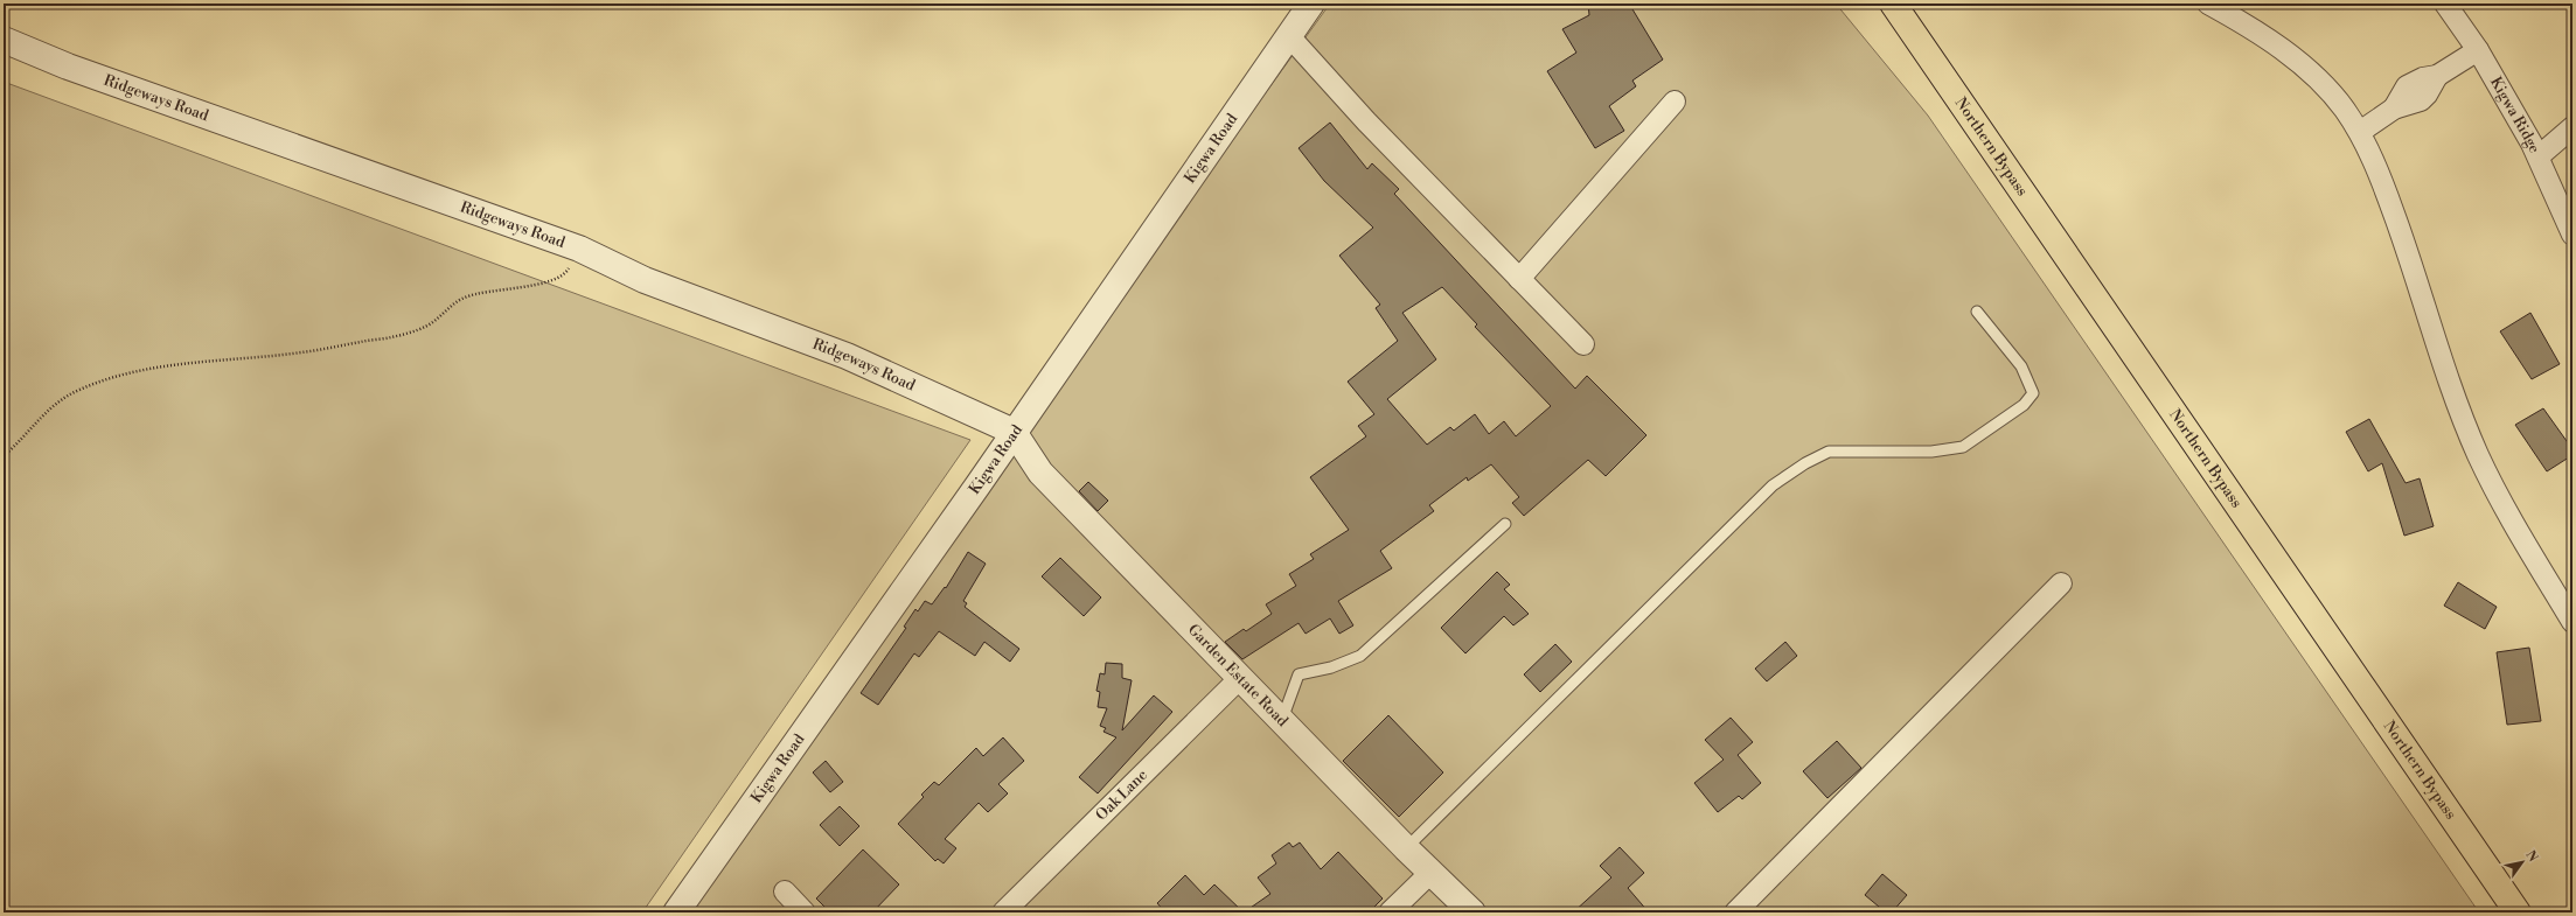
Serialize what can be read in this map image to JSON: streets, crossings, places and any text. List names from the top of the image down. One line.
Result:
{"streets":{"main road":["Northern Bypass"],"street":["Ridgeways Road","Kigwa Ridge","Kigwa Road","Garden Estate Road","Oak Lane"]},"crossings":[["Ridgeways Road","Kigwa Road"],["Ridgeways Road","Garden Estate Road"],["Kigwa Road","Garden Estate Road"],["Garden Estate Road","Oak Lane"]],"north":"top right"}
